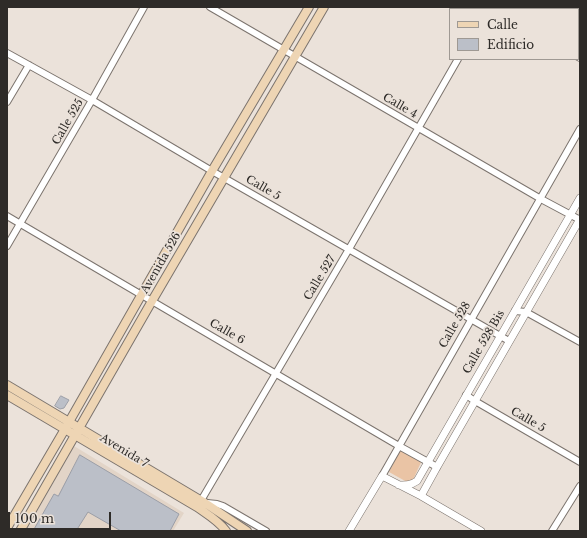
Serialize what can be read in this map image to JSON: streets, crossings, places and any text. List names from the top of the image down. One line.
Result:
{"streets":{"main road":["Avenida 526","Avenida 7"],"street":["Calle 4","Calle 525","Calle 5","Calle 527","Calle 528","Calle 6","Calle 528 Bis"]},"crossings":[["Calle 4","Avenida 526"],["Calle 4","Calle 527"],["Calle 4","Calle 528"],["Calle 4","Calle 528 Bis"],["Calle 525","Calle 5"],["Calle 525","Calle 6"],["Calle 5","Avenida 526"],["Calle 5","Calle 527"],["Calle 5","Calle 528"],["Calle 5","Calle 528 Bis"],["Avenida 526","Calle 6"],["Avenida 526","Avenida 7"],["Calle 527","Calle 6"],["Calle 527","Avenida 7"],["Calle 528","Calle 6"],["Calle 6","Calle 528 Bis"]],"legend":["Calle","Edificio"],"scale_bar":"100 m"}
